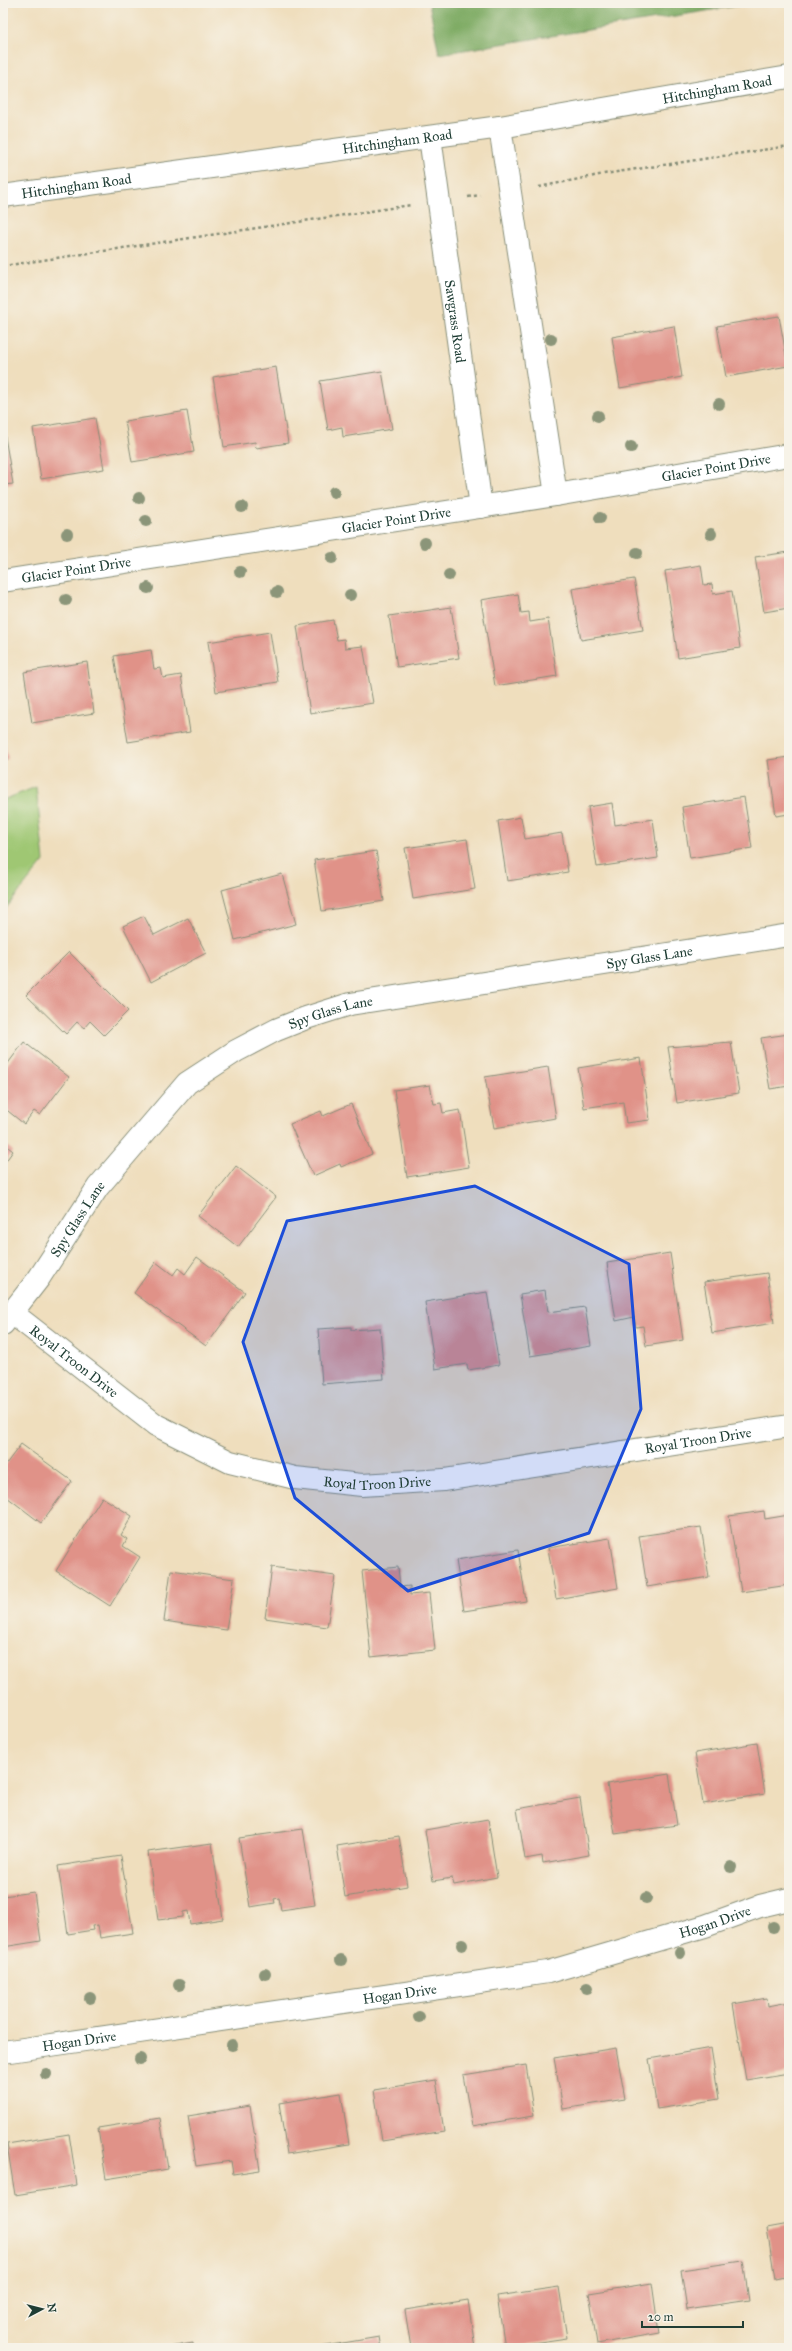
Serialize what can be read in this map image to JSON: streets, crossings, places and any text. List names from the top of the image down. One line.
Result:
{"streets":{"street":["Hitchingham Road","Sawgrass Road","Glacier Point Drive","Spy Glass Lane","Royal Troon Drive","Hogan Drive"]},"crossings":[["Hitchingham Road","Sawgrass Road"],["Sawgrass Road","Glacier Point Drive"],["Spy Glass Lane","Royal Troon Drive"]],"scale_bar":"20 m","north":"right"}
